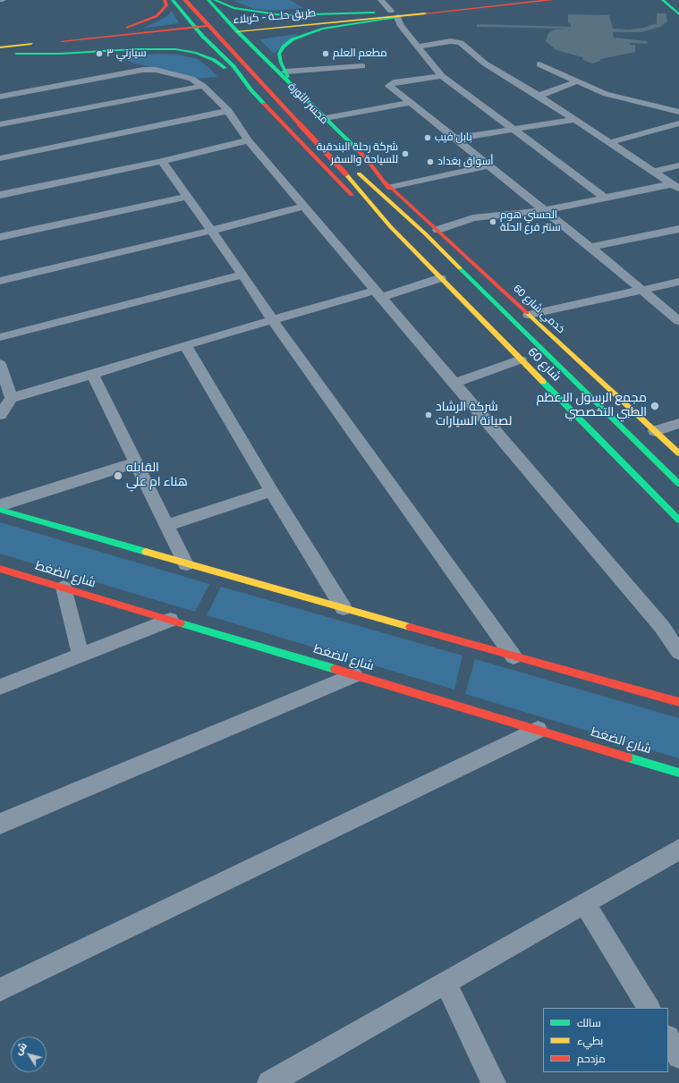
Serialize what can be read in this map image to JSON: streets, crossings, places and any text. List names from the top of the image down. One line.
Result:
{"streets":{"main road":["طريق حلــة - كربلاء","مجسر الثورة","خدمي شارع 60","شارع 60","شارع الضغط"]},"crossings":[["مجسر الثورة","شارع 60"]],"places":["سيارتي ٣","مطعم العلم","بابل فيب","شركة رحلة البندقية للسياحة والسفر","أسواق بغداد","الحسني هوم سنتر فرع الحلة","مجمع الرسول الاعظم الطبي التخصصي","شركة الرشاد لصيانة السيارات","القابله هناء ام علي"],"legend":["سالك","بطيء","مزدحم"],"north":"top left"}
